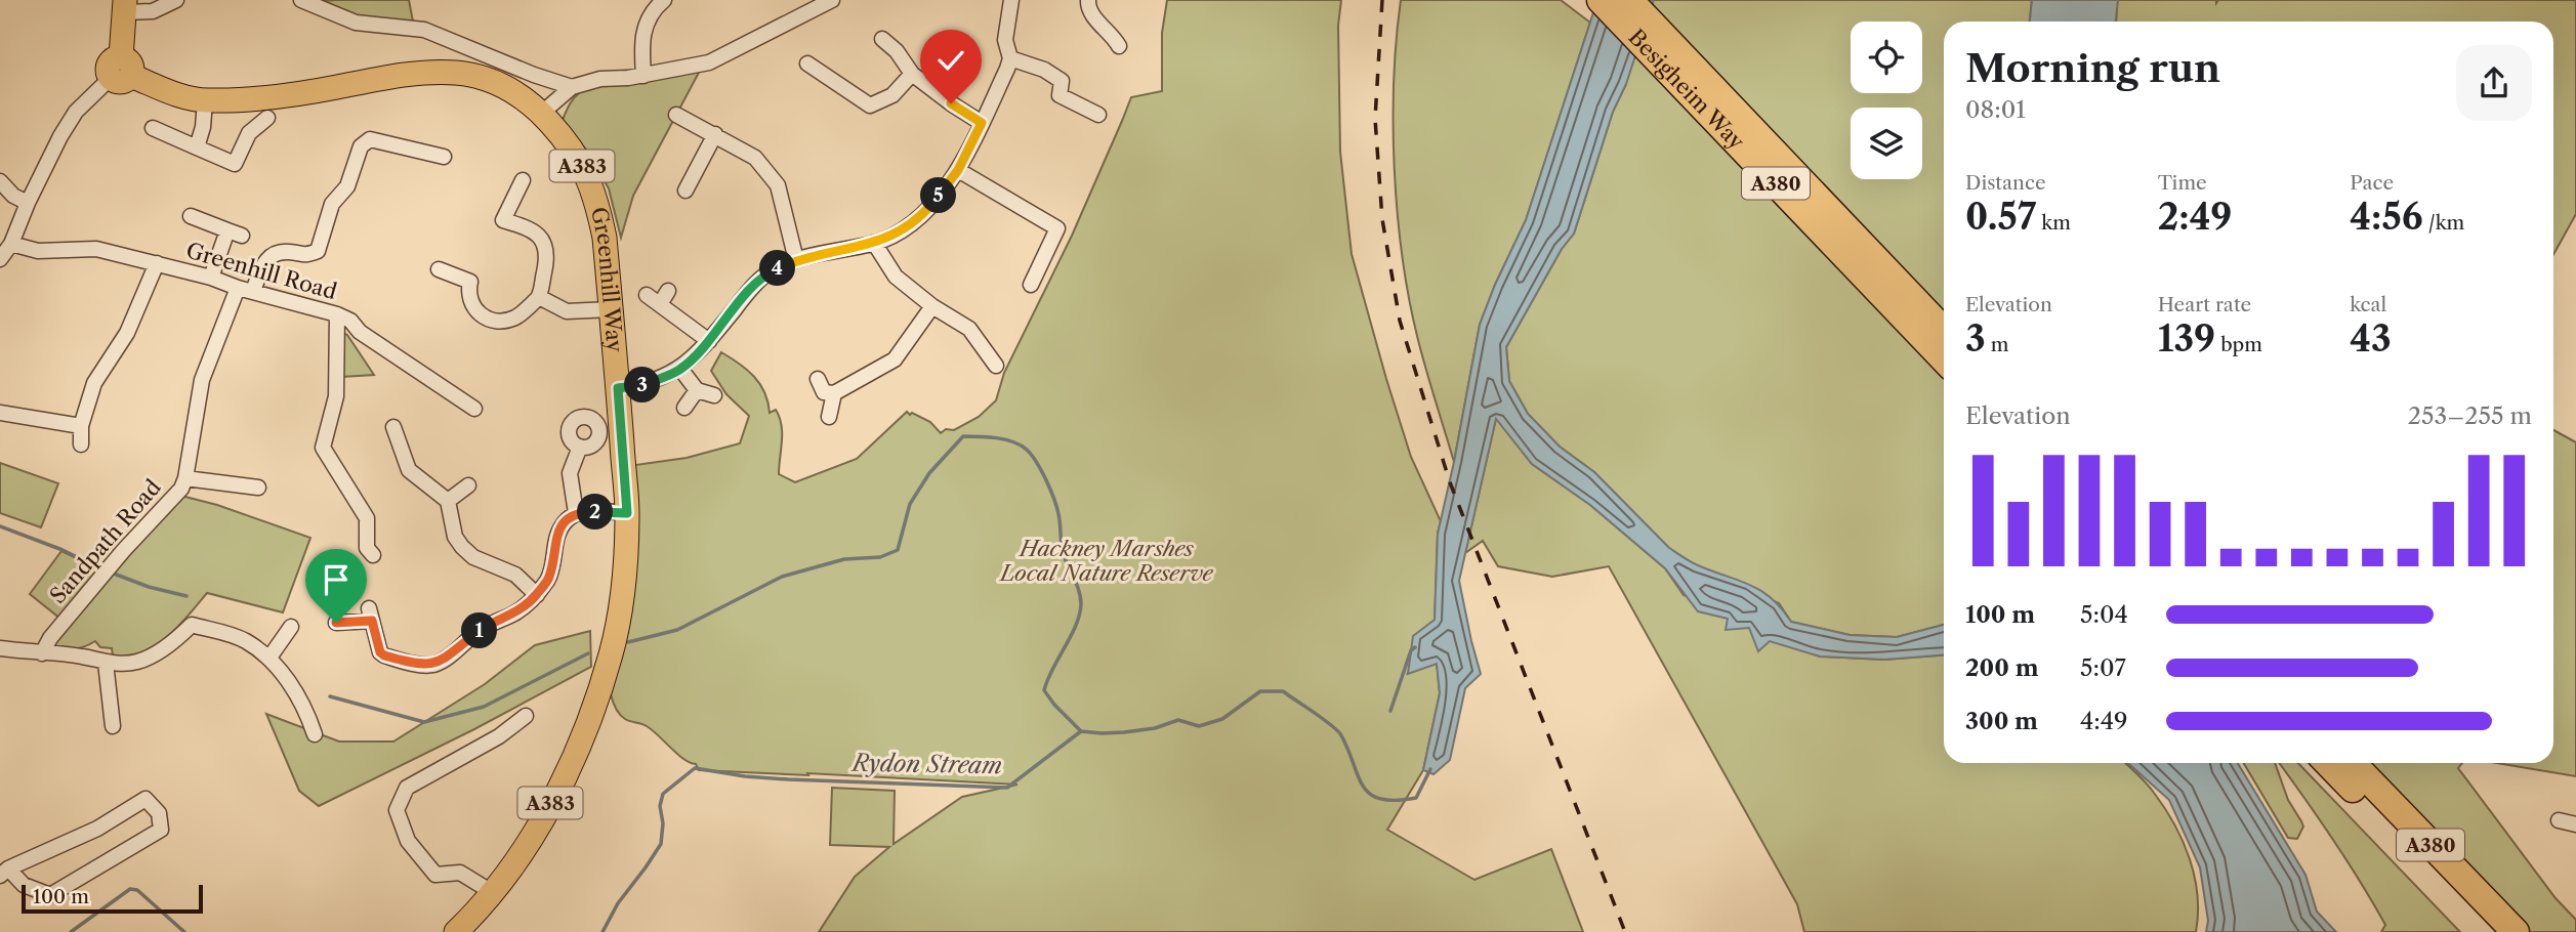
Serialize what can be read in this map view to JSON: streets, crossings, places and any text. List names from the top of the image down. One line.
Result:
{"streets":{"highway":["Besigheim Way","A380"],"main road":["A383","Greenhill Way"],"street":["Greenhill Road","Sandpath Road"]},"crossings":[["Greenhill Road","Sandpath Road"]],"water":["Rydon Stream"],"parks":["Hackney Marshes Local Nature Reserve"],"scale_bar":"100 m","page":{"heading":["Morning run","08:01"],"stats":[["Distance","0.57 km"],["Time","2:49"],["Pace","4:56 /km"],["Elevation","3 m"],["Heart rate","139 bpm"],["kcal","43"]],"pins":["5","4","3","2","1"],"chart":["Elevation","253–255 m"],"list":[{"name":"100 m","note":"5:04"},{"name":"200 m","note":"5:07"},{"name":"300 m","note":"4:49"}],"scale":"100 m"}}
